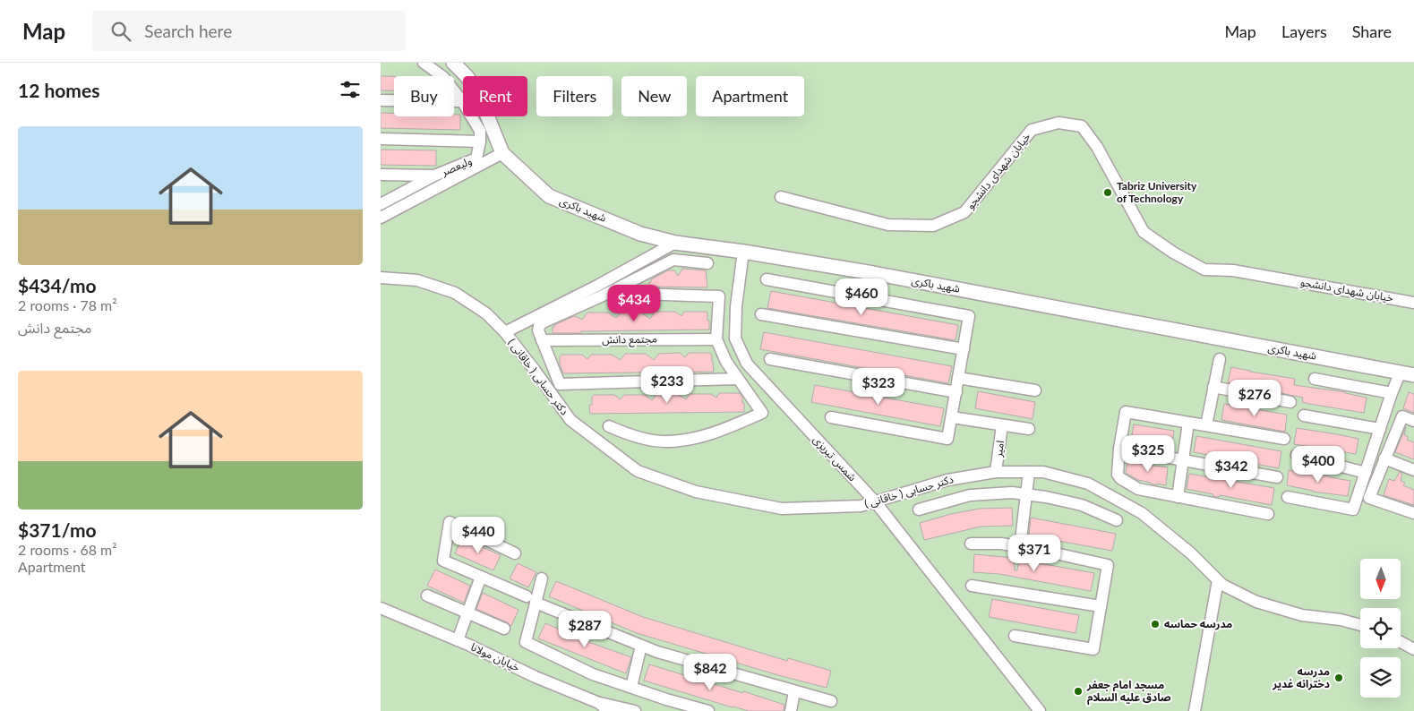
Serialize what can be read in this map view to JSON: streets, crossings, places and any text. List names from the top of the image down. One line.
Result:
{"streets":{"main road":["شهید باکری"],"street":["ولیعصر","خیابان شهدای دانشجو","مجتمع دانش","دکتر حسابی ( خاقانی )","امیر","شمس تبریزی","خیابان مولانا"]},"crossings":[["شهید باکری","شمس تبریزی"],["دکتر حسابی ( خاقانی )","امیر"],["دکتر حسابی ( خاقانی )","شمس تبریزی"]],"places":["Tabriz University of Technology","مدرسه حماسه","مدرسه دخترانه غدیر","مسجد امام جعفر صادق علیه السلام"],"north":"bottom","page":{"header":"Map","search":"Search here","nav":["Map","Layers","Share"],"heading":"12 homes","chip":["Buy","Rent","Filters","New","Apartment"],"list":[{"name":"$434/mo","note":"2 rooms · 78 m² · مجتمع دانش"},{"name":"$371/mo","note":"2 rooms · 68 m² · Apartment"}],"price":["$460","$434","$233","$323","$276","$325","$400","$342","$440","$371","$287","$842"]}}
